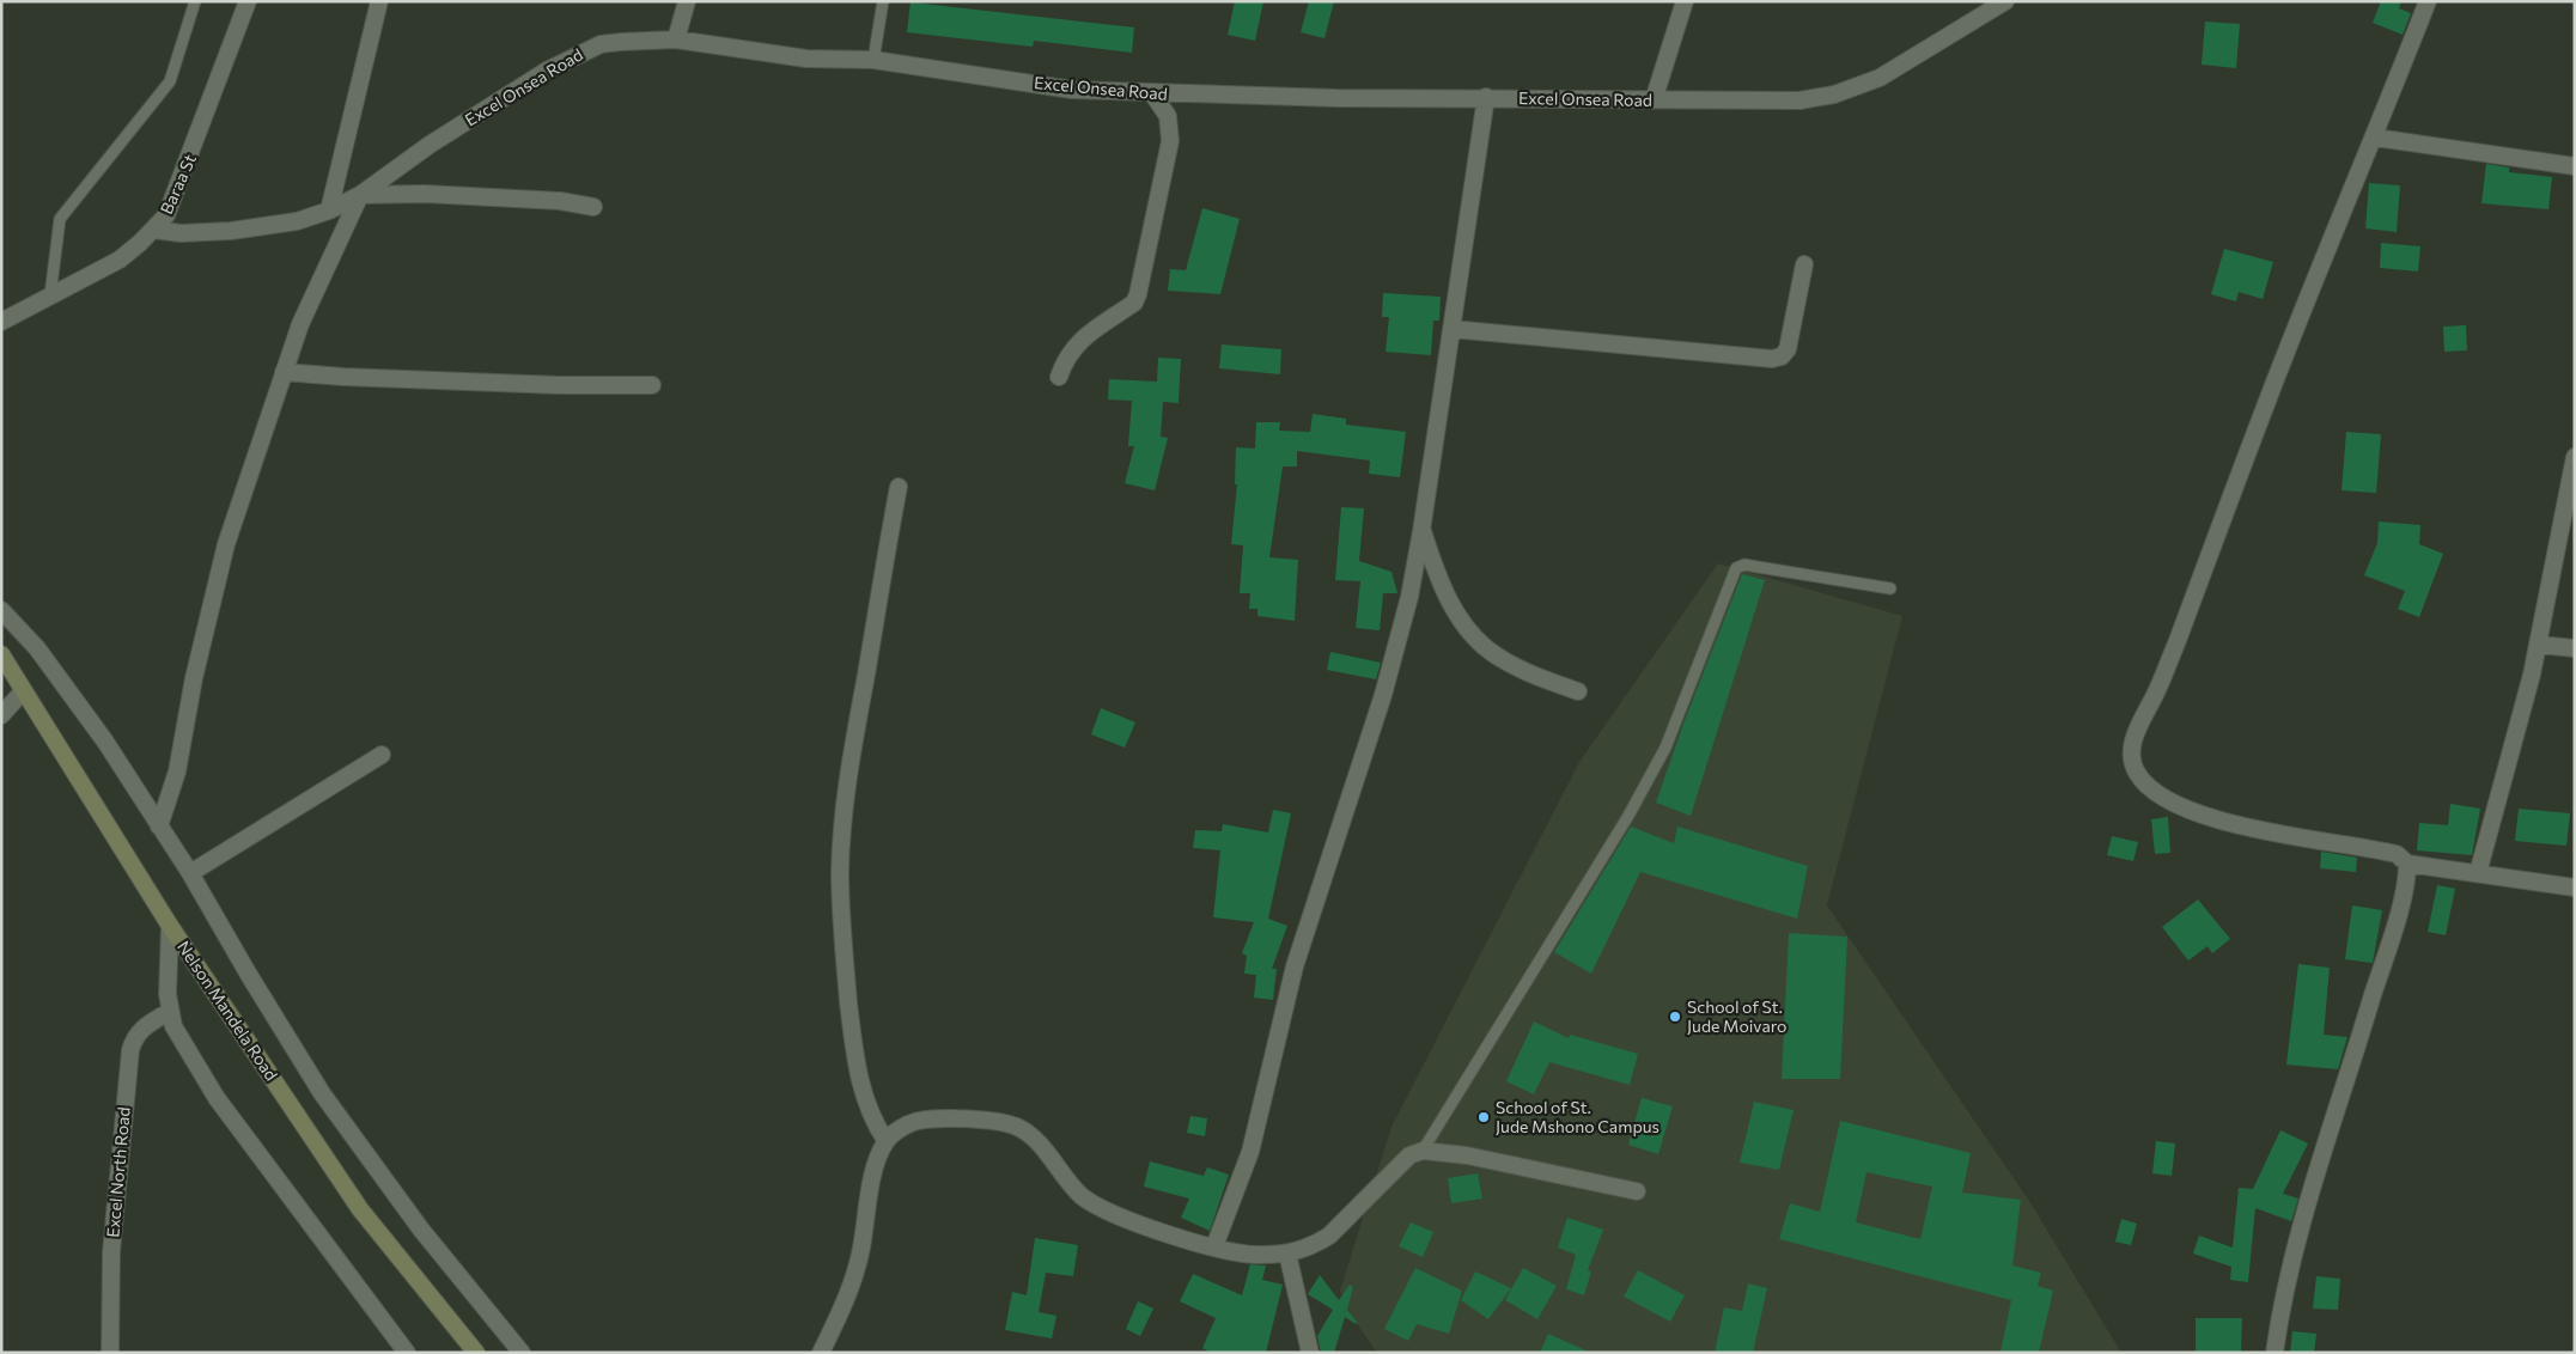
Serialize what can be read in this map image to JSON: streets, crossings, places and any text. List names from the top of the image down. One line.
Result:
{"streets":{"main road":["Nelson Mandela Road"],"street":["Excel Onsea Road","Baraa St","Excel North Road"]},"crossings":[["Excel Onsea Road","Baraa St"]],"places":["School of St. Jude Moivaro","School of St. Jude Mshono Campus"]}
